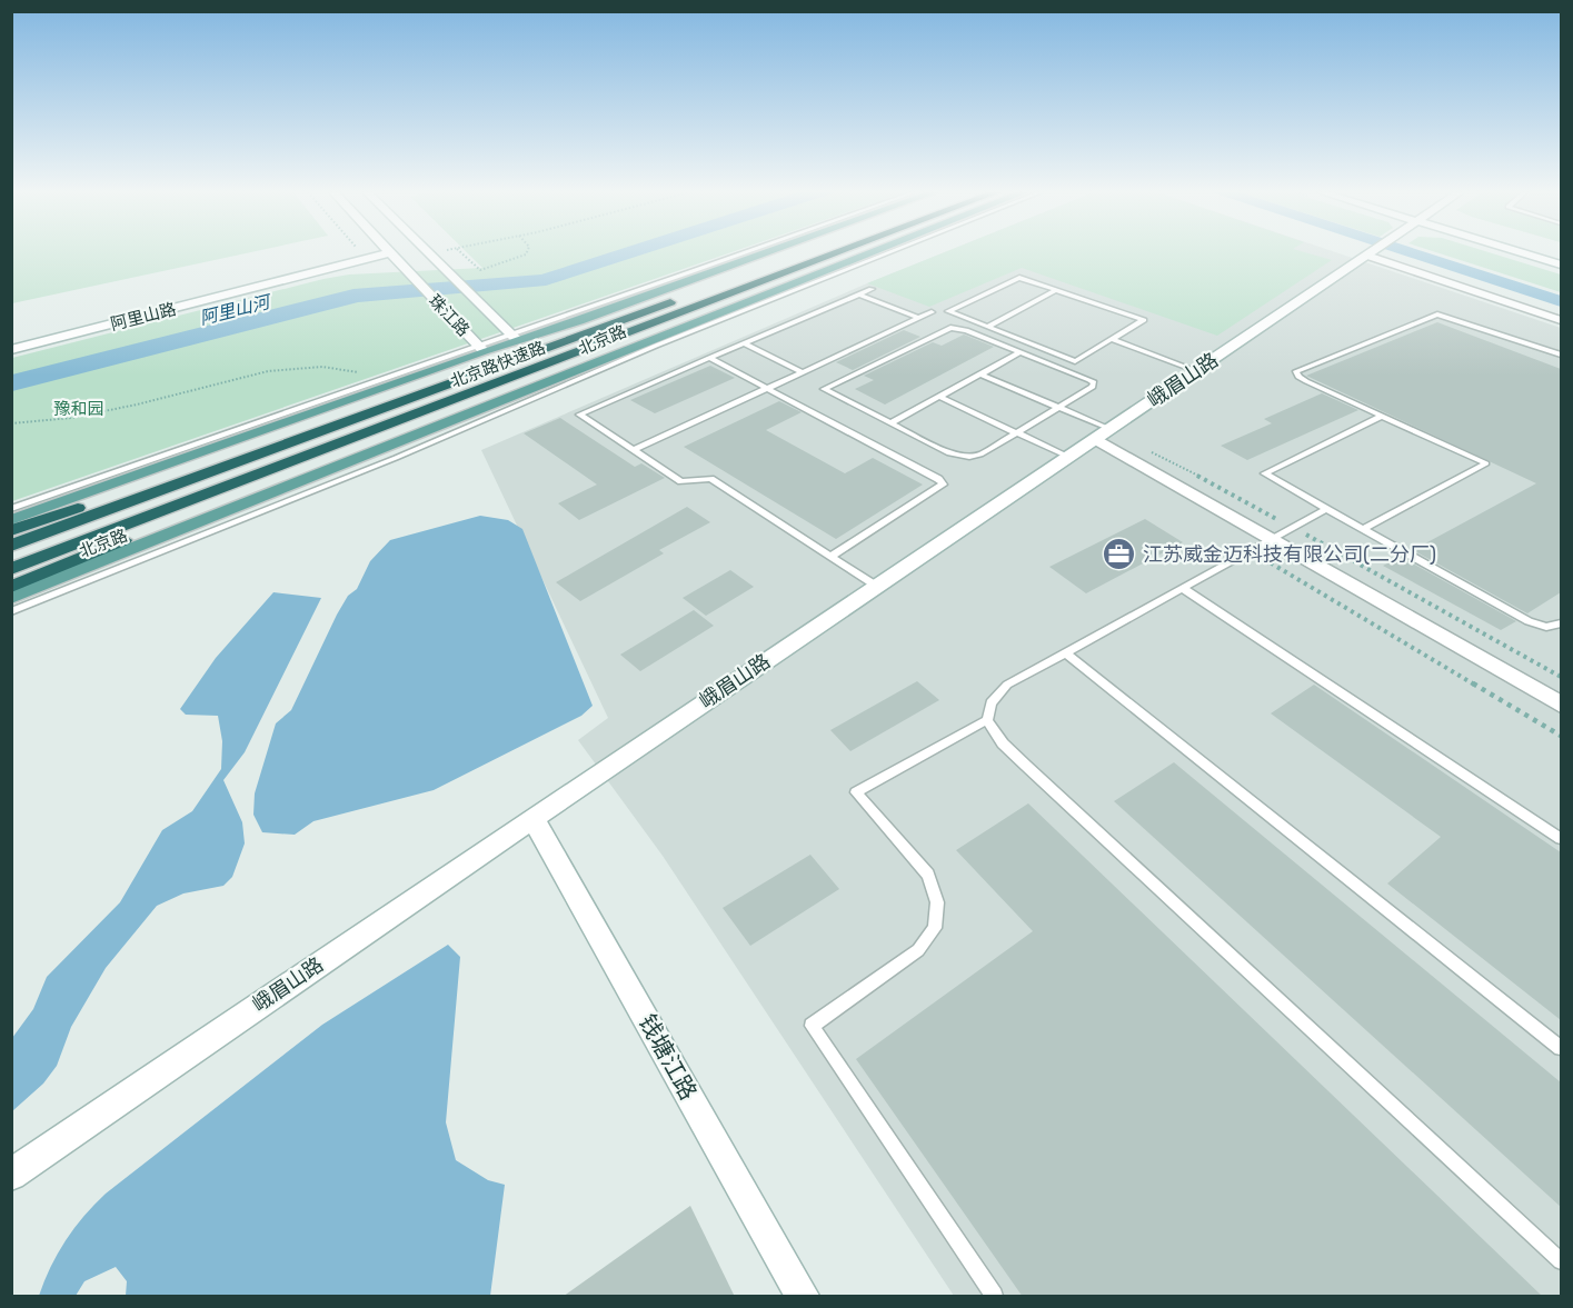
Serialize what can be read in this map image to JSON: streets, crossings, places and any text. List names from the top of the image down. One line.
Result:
{"streets":{"highway":["北京路快速路"],"main road":["北京路"],"street":["珠江路","阿里山路","峨眉山路","钱塘江路"]},"crossings":[["珠江路","北京路"],["峨眉山路","钱塘江路"]],"water":["阿里山河"],"parks":["豫和园"],"places":{"office":["江苏威金迈科技有限公司(二分厂)"]}}
